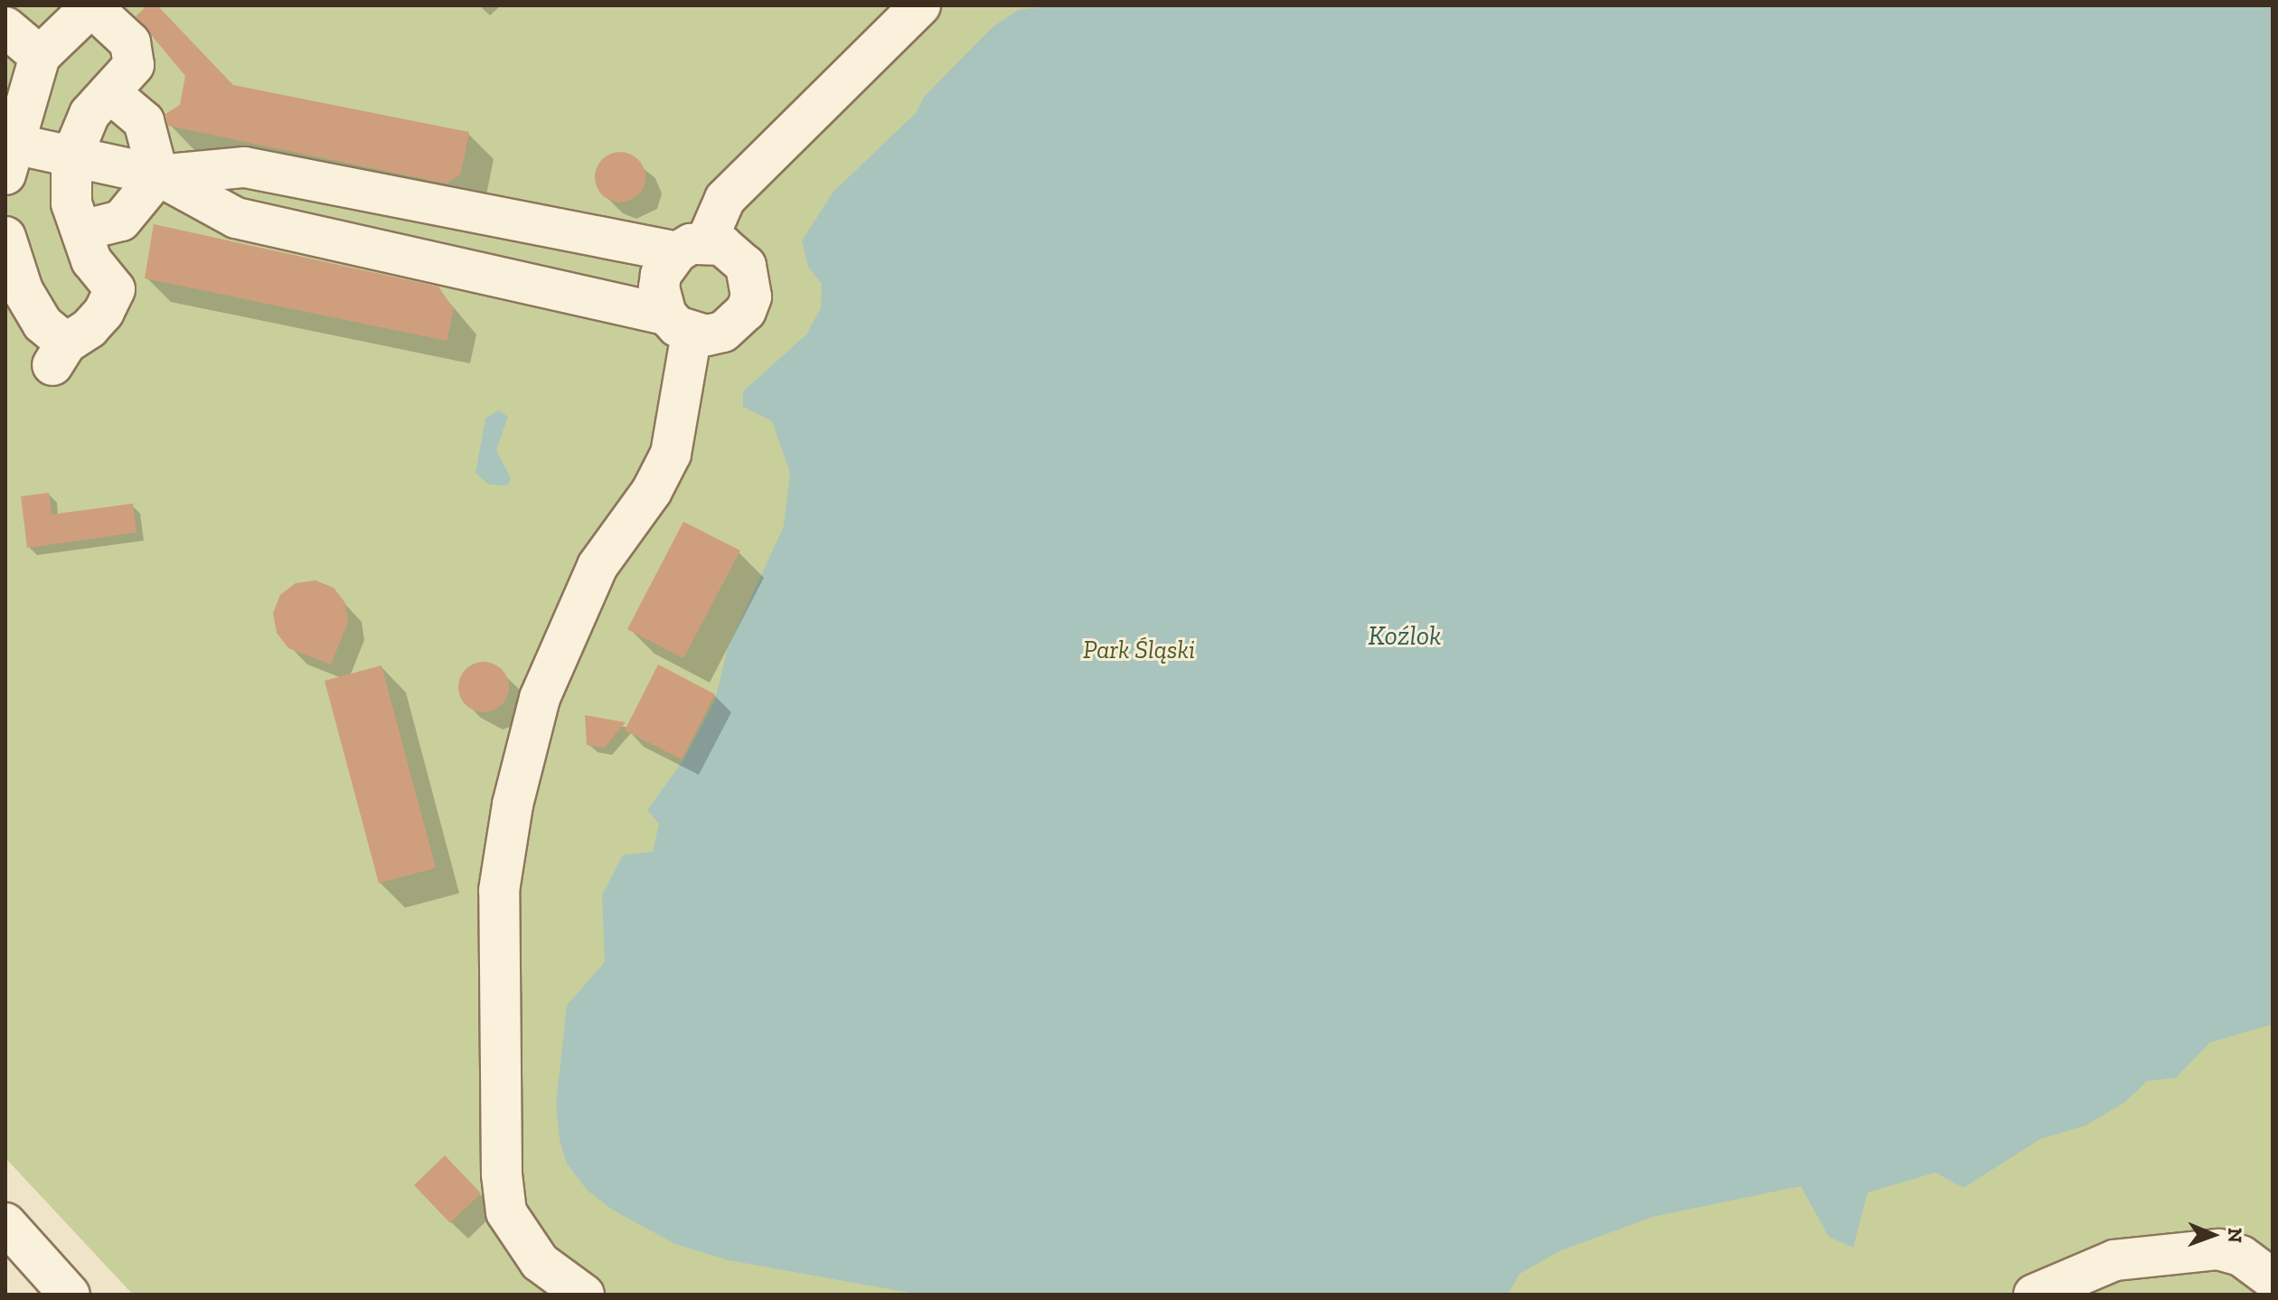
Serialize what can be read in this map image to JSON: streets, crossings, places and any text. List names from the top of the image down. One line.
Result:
{"water":["Koźlok"],"parks":["Park Śląski"],"north":"right"}
